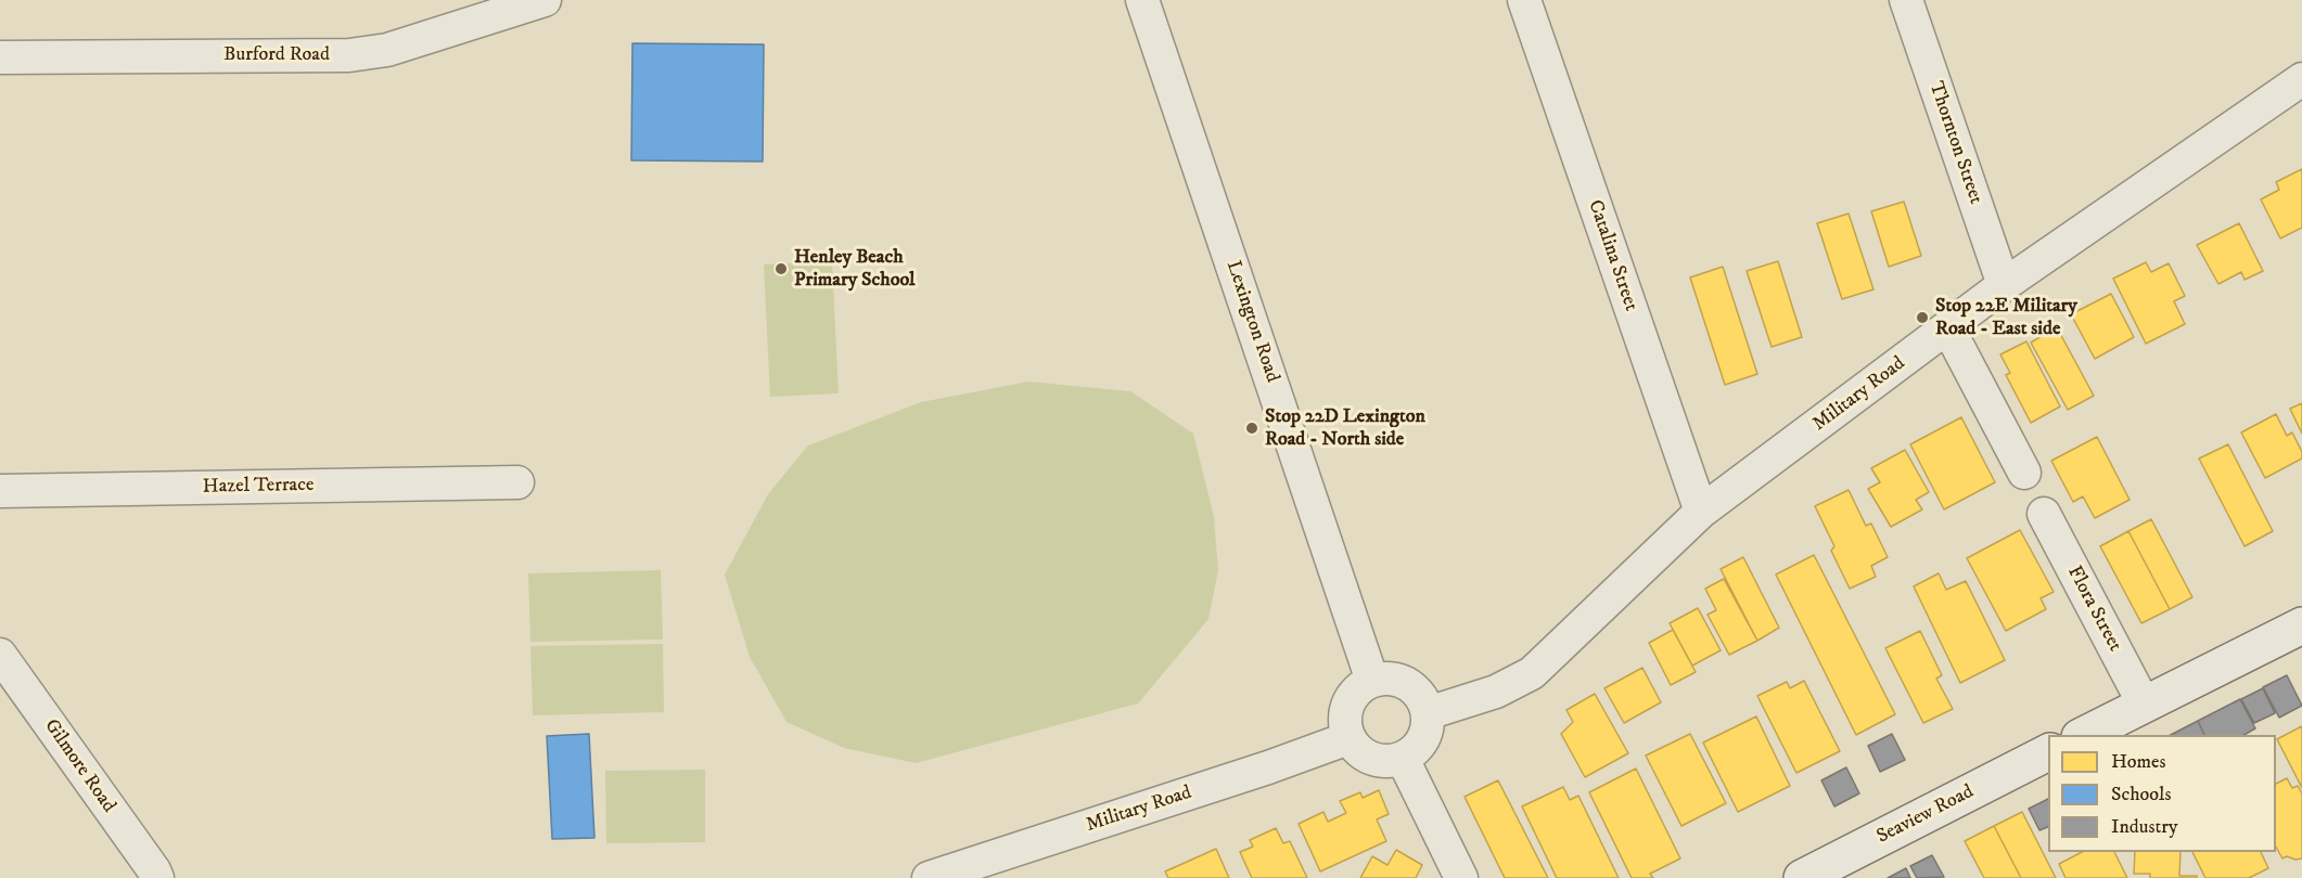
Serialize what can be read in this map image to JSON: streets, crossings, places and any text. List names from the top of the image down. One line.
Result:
{"streets":{"main road":["Seaview Road"],"street":["Burford Road","Thornton Street","Catalina Street","Lexington Road","Military Road","Hazel Terrace","Flora Street","Gilmore Road"]},"crossings":[["Thornton Street","Military Road"],["Catalina Street","Military Road"],["Lexington Road","Military Road"]],"places":["Henley Beach Primary School","Stop 22E Military Road - East side","Stop 22D Lexington Road - North side"],"legend":["Homes","Schools","Industry"]}
